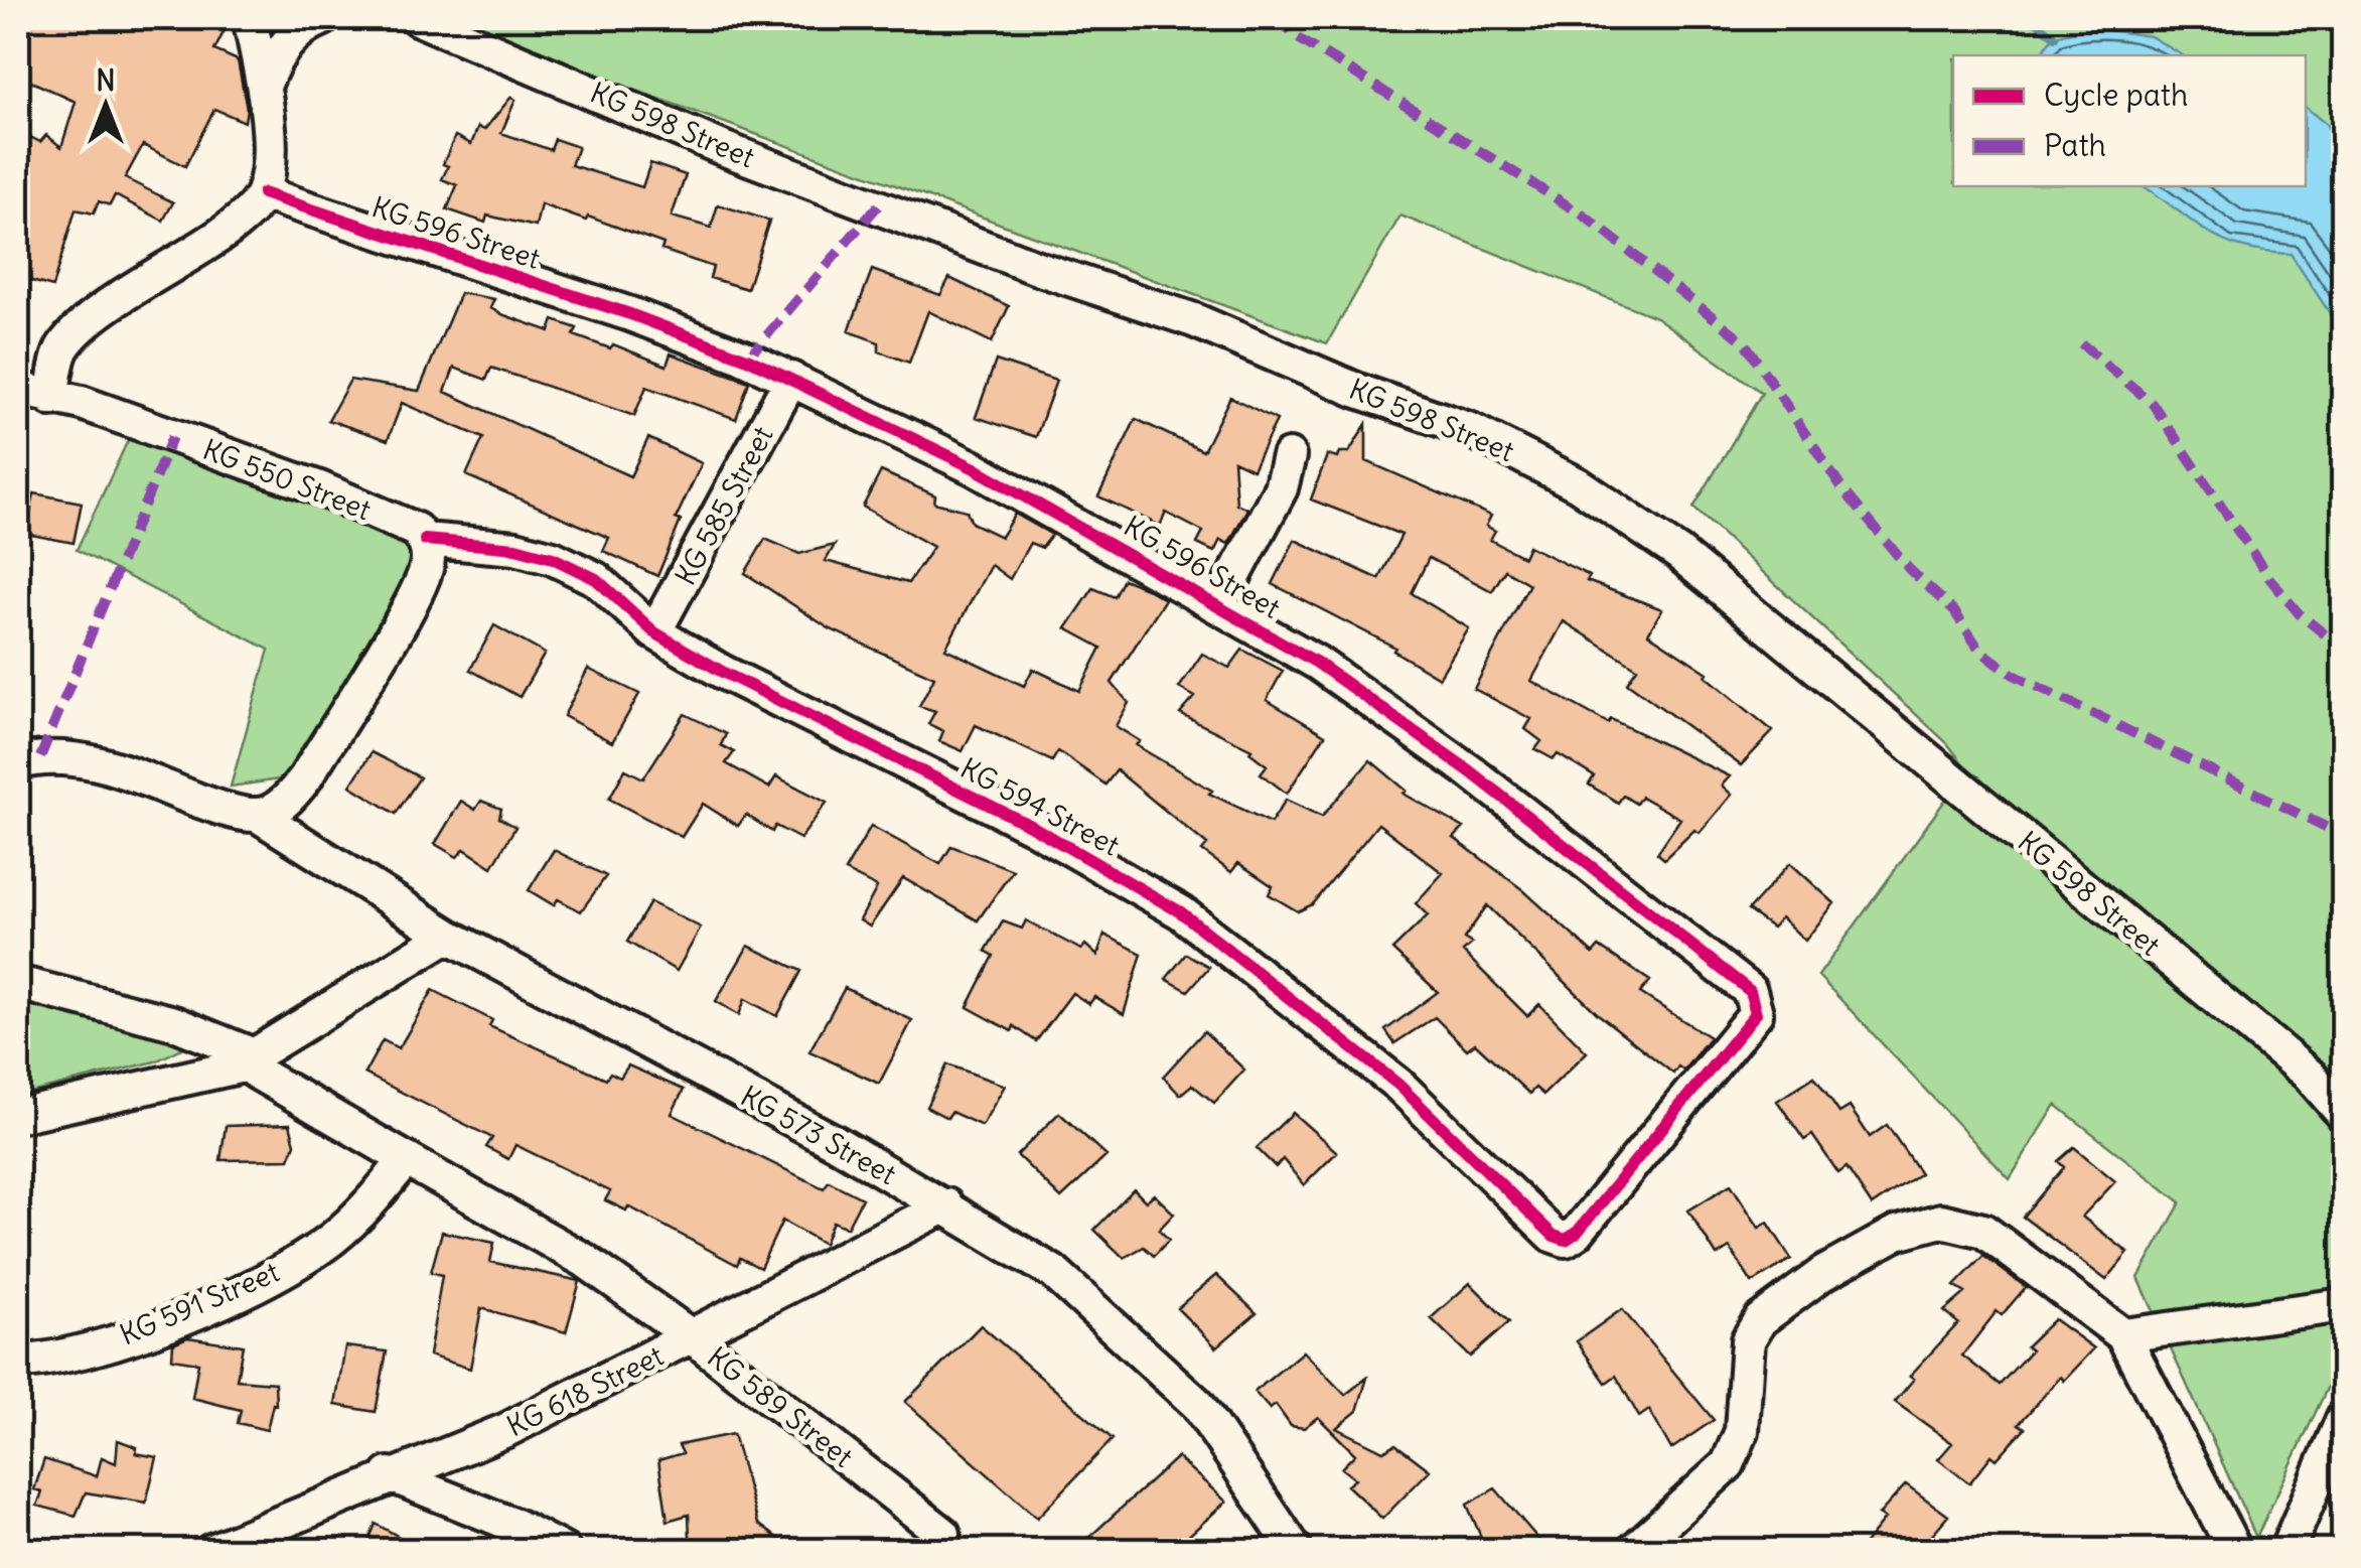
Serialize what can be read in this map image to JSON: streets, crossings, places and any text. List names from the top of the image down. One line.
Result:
{"streets":{"street":["KG 598 Street","KG 596 Street","KG 550 Street","KG 585 Street","KG 594 Street","KG 573 Street","KG 591 Street","KG 618 Street","KG 589 Street"]},"crossings":[["KG 596 Street","KG 585 Street"],["KG 596 Street","KG 594 Street"],["KG 550 Street","KG 594 Street"],["KG 585 Street","KG 594 Street"],["KG 573 Street","KG 618 Street"],["KG 591 Street","KG 589 Street"],["KG 618 Street","KG 589 Street"]],"legend":["Cycle path","Path"],"north":"top"}
